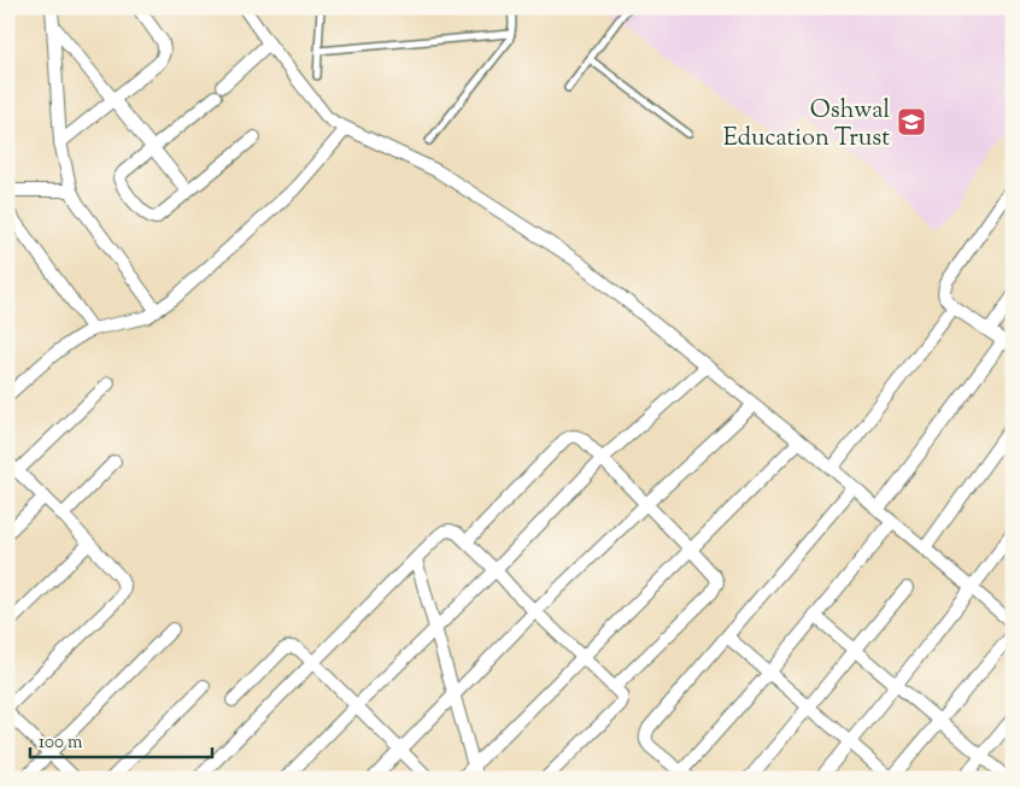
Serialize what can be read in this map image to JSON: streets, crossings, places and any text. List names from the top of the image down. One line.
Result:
{"places":{"school or university":["Oshwal Education Trust"]},"scale_bar":"100 m"}
